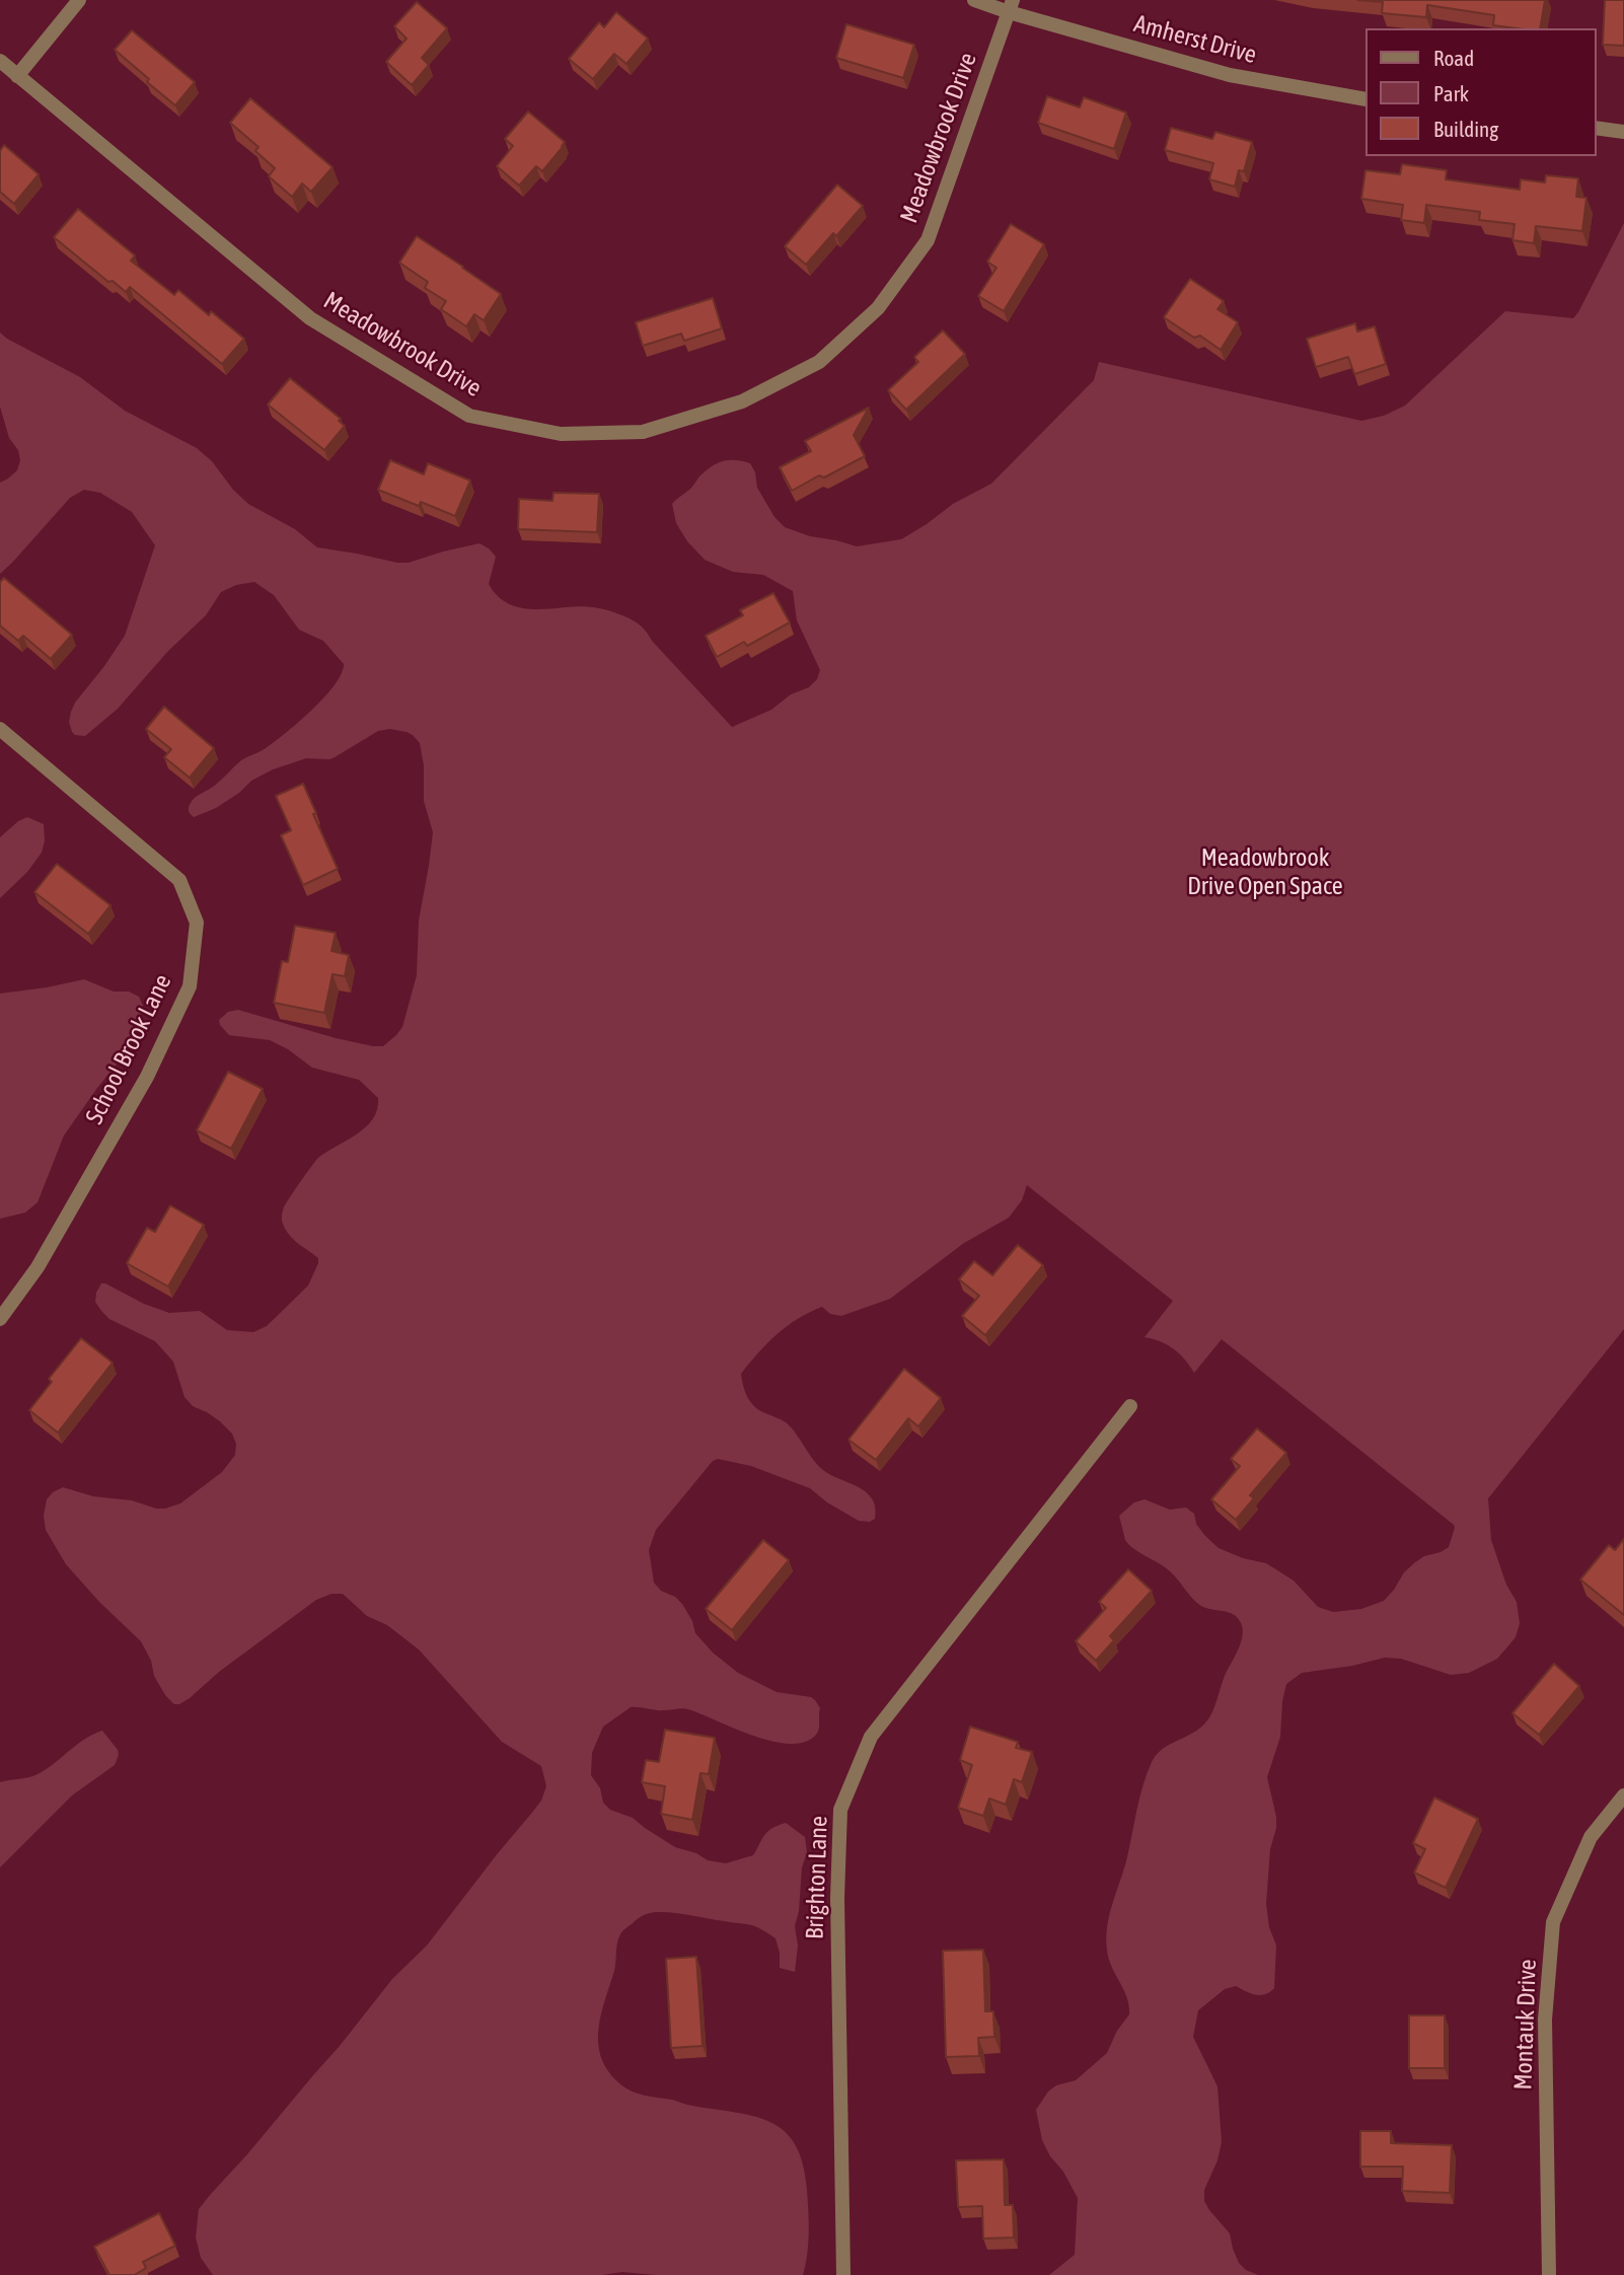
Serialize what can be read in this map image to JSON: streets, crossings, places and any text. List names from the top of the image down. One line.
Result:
{"streets":{"street":["Amherst Drive","Meadowbrook Drive","School Brook Lane","Brighton Lane","Montauk Drive"]},"crossings":[["Amherst Drive","Meadowbrook Drive"]],"parks":["Meadowbrook Drive Open Space"],"legend":["Road","Park","Building"]}
